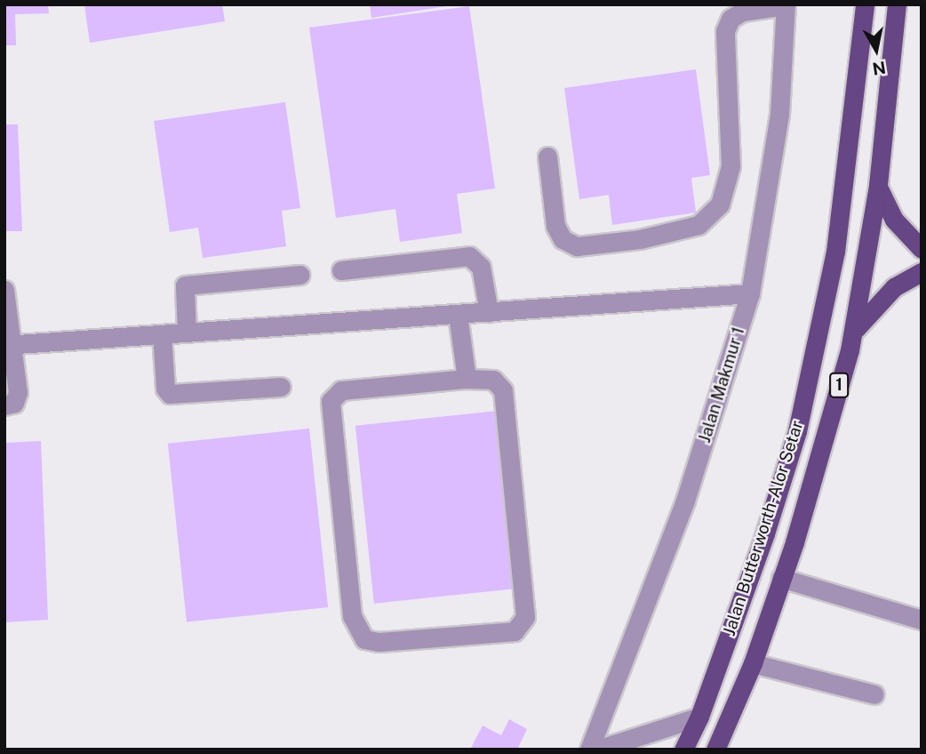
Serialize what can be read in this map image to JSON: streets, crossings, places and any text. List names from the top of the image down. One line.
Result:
{"streets":{"main road":["1","Jalan Butterworth-Alor Setar"],"street":["Jalan Makmur 1"]},"north":"bottom"}
